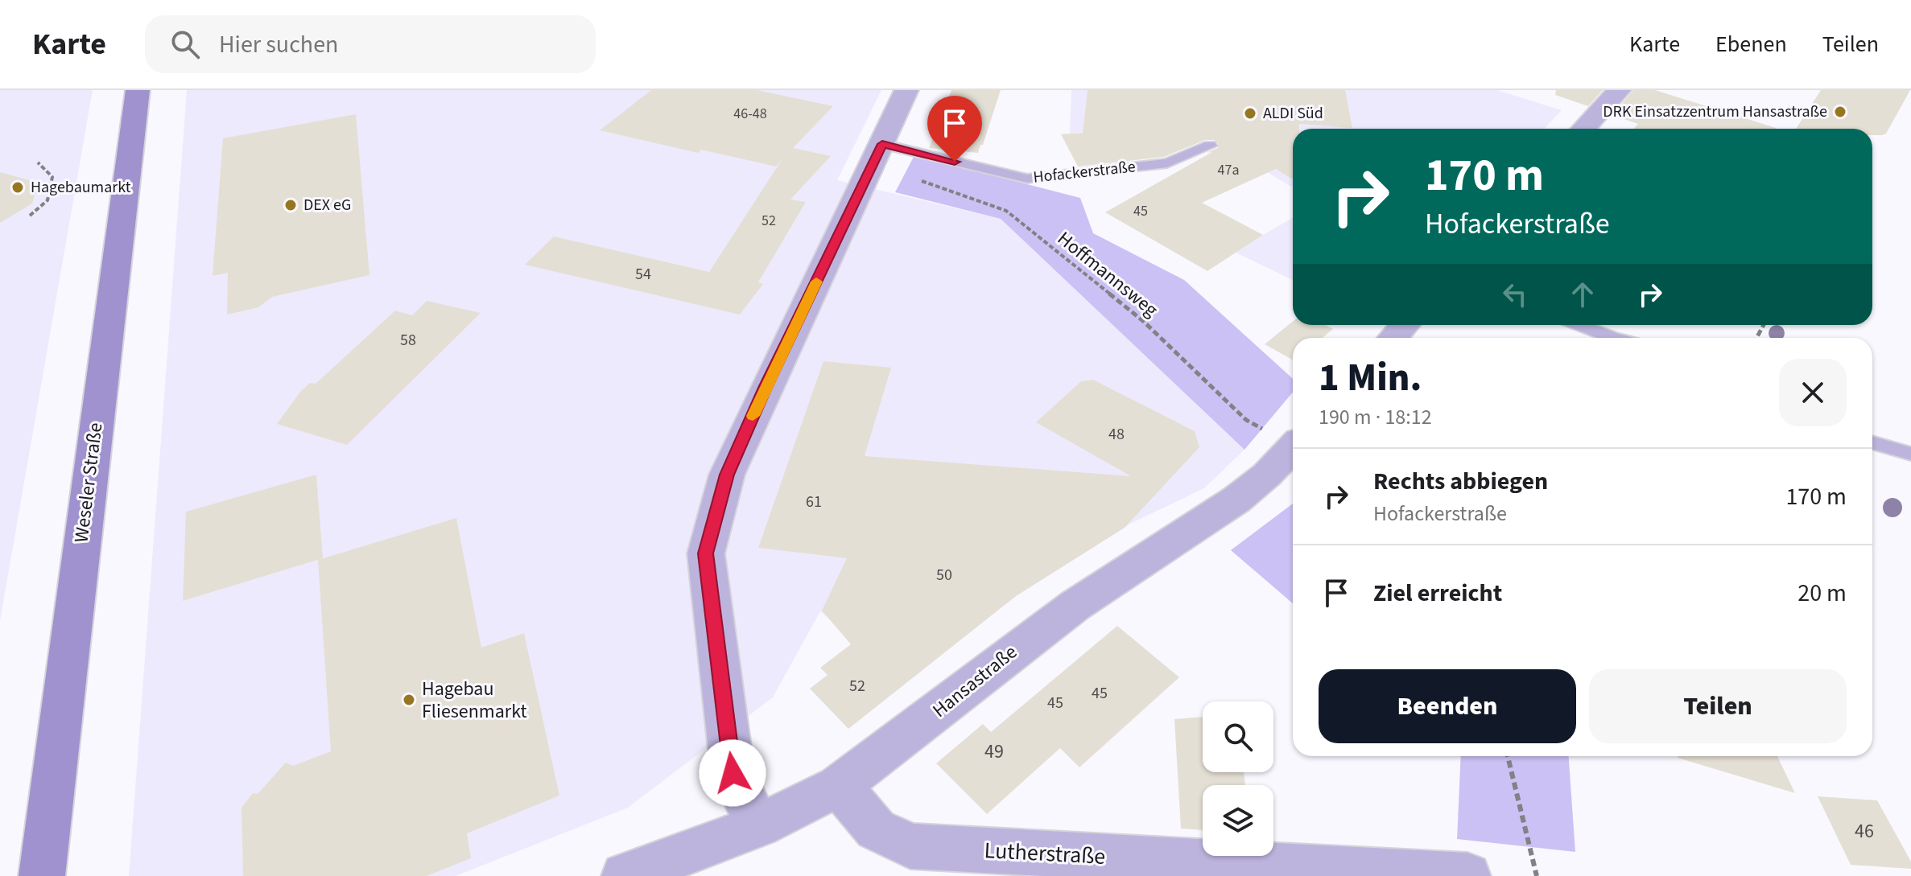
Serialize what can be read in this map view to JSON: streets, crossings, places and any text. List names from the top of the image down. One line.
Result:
{"streets":{"main road":["Weseler Straße"],"street":["Hansastraße","Lutherstraße"],"lane":["Hofackerstraße"],"path":["Hoffmannsweg"]},"crossings":[["Hofackerstraße","Hoffmannsweg"],["Hansastraße","Lutherstraße"]],"places":["DRK Einsatzzentrum Hansastraße","ALDI Süd","Hagebaumarkt","DEX eG","Hagebau Fliesenmarkt"],"house_numbers":["46-48","47a","45","52","54","58","48","61","50","52","45","45","49","46"],"page":{"header":"Karte","search":"Hier suchen","nav":["Karte","Ebenen","Teilen"],"turn":["170 m","Hofackerstraße"],"heading":["1 Min.","190 m · 18:12"],"list":[{"name":"Rechts abbiegen","note":"Hofackerstraße","value":"170 m"},{"name":"Ziel erreicht","value":"20 m"}],"buttons":["Beenden","Teilen"]}}
